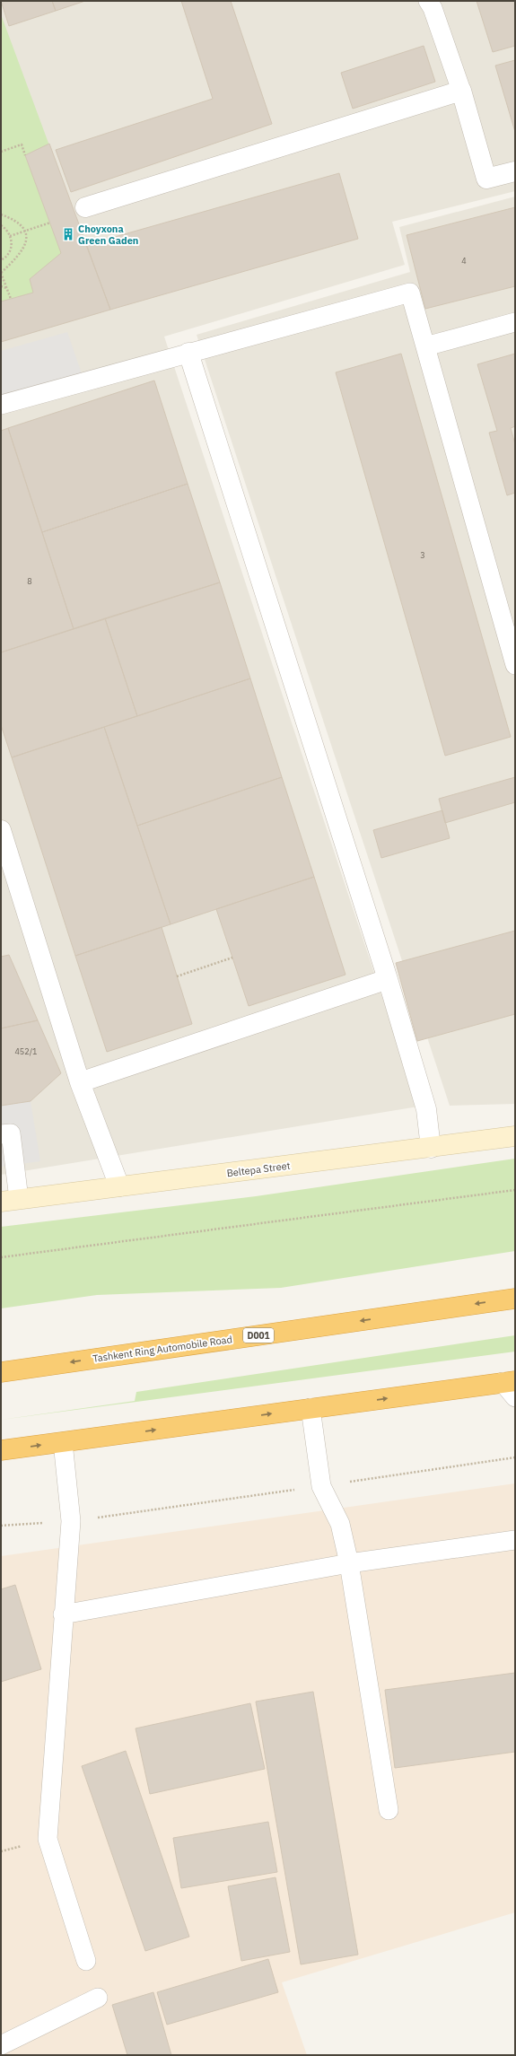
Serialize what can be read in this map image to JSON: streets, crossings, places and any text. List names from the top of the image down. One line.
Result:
{"streets":{"highway":["D001","Tashkent Ring Automobile Road"],"street":["Beltepa Street"]},"places":{"building":["Choyxona Green Gaden"]},"house_numbers":["4","3","8","452/1"]}
